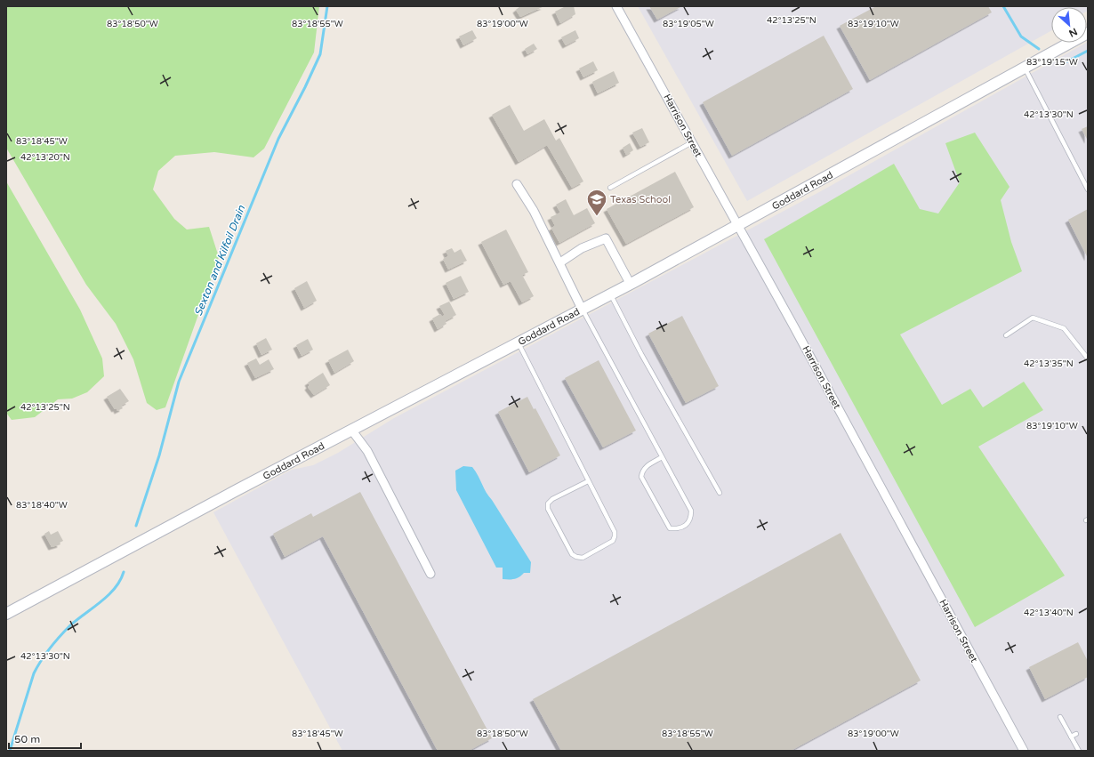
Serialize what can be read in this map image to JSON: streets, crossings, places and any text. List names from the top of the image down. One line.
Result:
{"streets":{"main road":["Goddard Road"],"street":["Harrison Street"]},"crossings":[["Harrison Street","Goddard Road"]],"water":["Sexton and Kilfoil Drain"],"places":{"school or university":["Texas School"]},"scale_bar":"50 m","north":"bottom right","coordinates":["42°13'25\"N","83°18'50\"W","83°18'55\"W","83°19'00\"W","83°19'05\"W","83°19'10\"W","83°19'15\"W","42°13'30\"N","83°18'45\"W","42°13'20\"N","42°13'35\"N","83°18'40\"W","42°13'40\"N"]}
